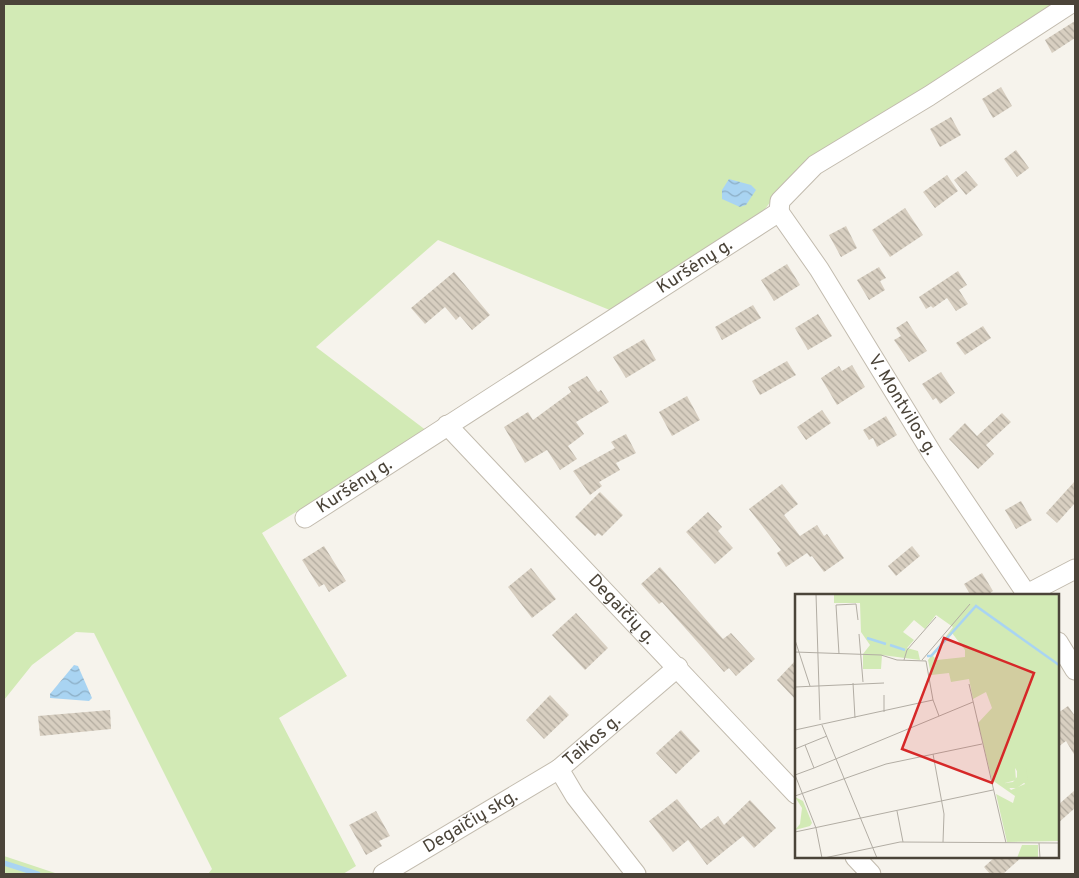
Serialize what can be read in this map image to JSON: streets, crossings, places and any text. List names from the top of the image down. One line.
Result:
{"streets":{"street":["Kuršėnų g.","V. Montvilos g.","Degaičių g.","Taikos g.","Degaičių skg."]},"crossings":[["Kuršėnų g.","V. Montvilos g."],["Kuršėnų g.","Degaičių g."],["Degaičių g.","Taikos g."],["Taikos g.","Degaičių skg."]]}
